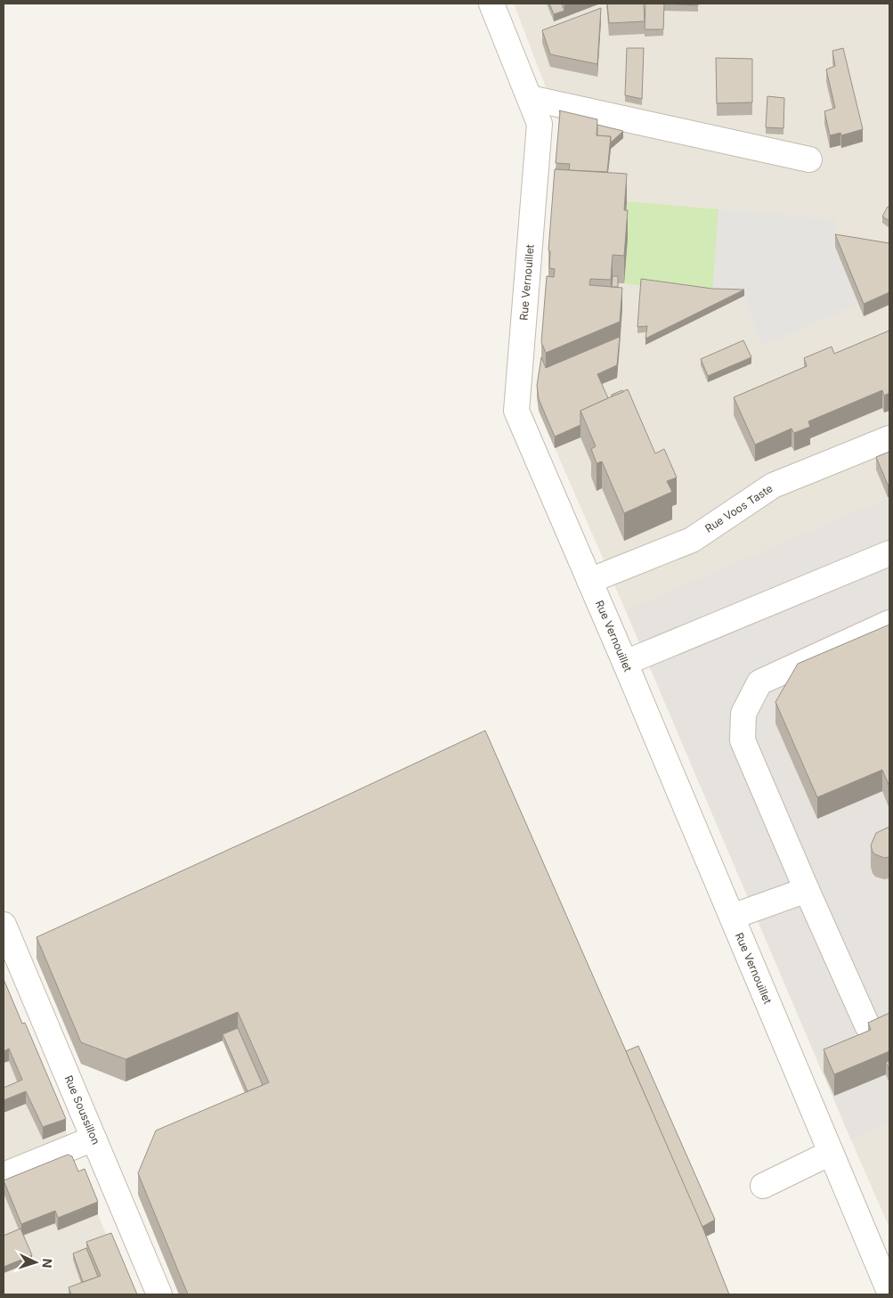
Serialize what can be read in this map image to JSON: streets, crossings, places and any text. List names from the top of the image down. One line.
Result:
{"streets":{"street":["Rue Vernouillet","Rue Voos Taste","Rue Soussillon"]},"crossings":[["Rue Vernouillet","Rue Voos Taste"]],"north":"right"}
